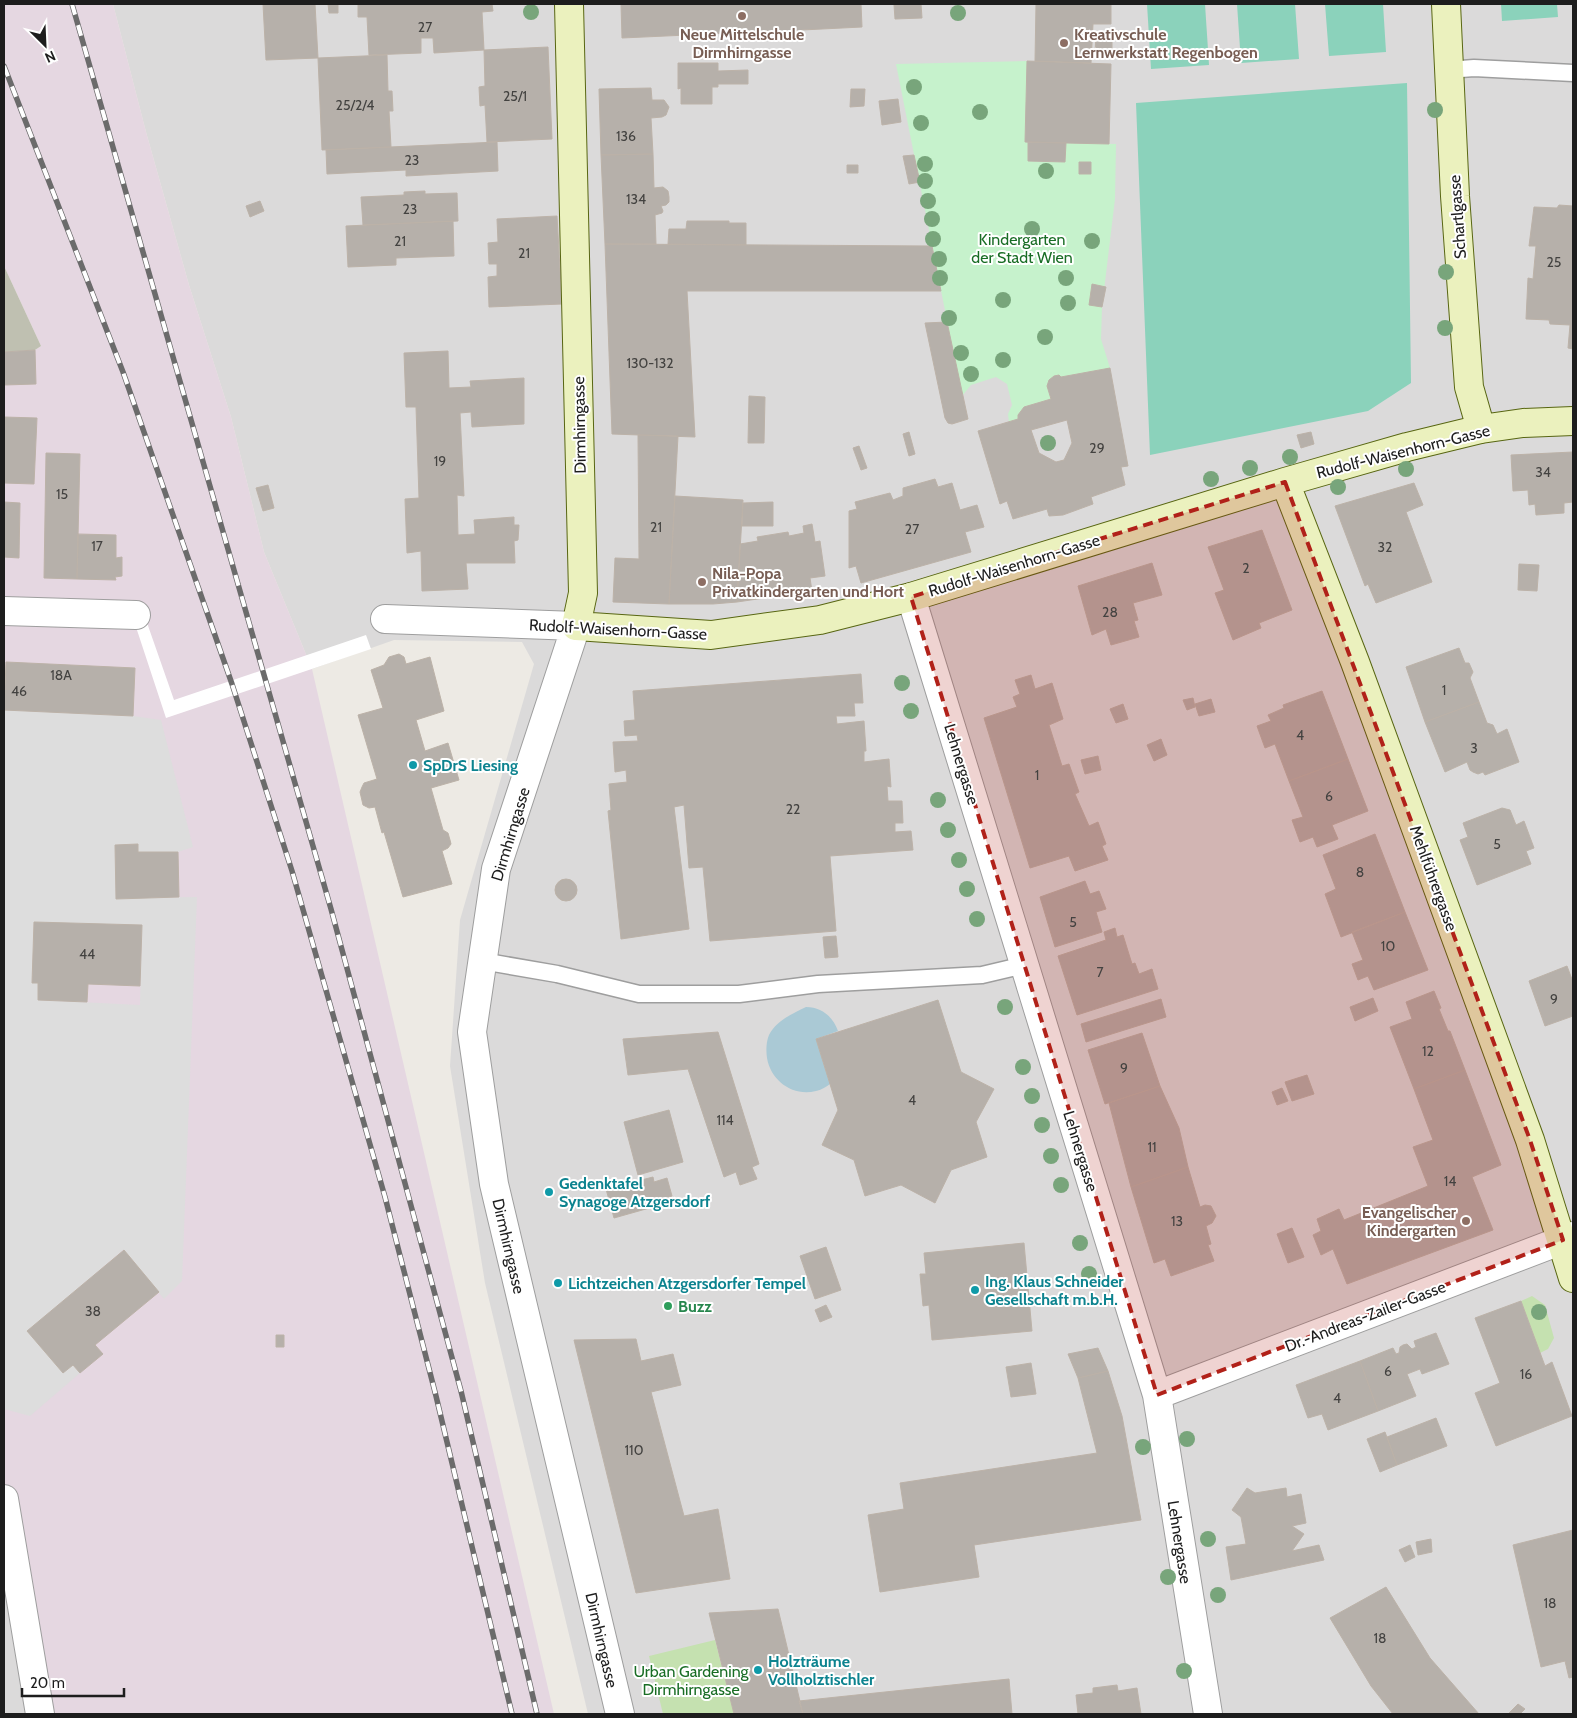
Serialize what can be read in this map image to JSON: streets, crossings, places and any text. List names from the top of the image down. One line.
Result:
{"streets":{"street":["Schartlgasse","Dirmhirngasse","Rudolf-Waisenhorn-Gasse","Lehnergasse","Mehlführergasse","Dr.-Andreas-Zailer-Gasse"]},"crossings":[["Schartlgasse","Rudolf-Waisenhorn-Gasse"],["Dirmhirngasse","Rudolf-Waisenhorn-Gasse"],["Rudolf-Waisenhorn-Gasse","Lehnergasse"],["Rudolf-Waisenhorn-Gasse","Mehlführergasse"],["Lehnergasse","Dr.-Andreas-Zailer-Gasse"],["Mehlführergasse","Dr.-Andreas-Zailer-Gasse"]],"parks":["Kindergarten der Stadt Wien","Urban Gardening Dirmhirngasse"],"places":["Neue Mittelschule Dirmhirngasse","Kreativschule Lernwerkstatt Regenbogen","Nila-Popa Privatkindergarten und Hort","SpDrS Liesing","Gedenktafel Synagoge Atzgersdorf","Evangelischer Kindergarten","Lichtzeichen Atzgersdorfer Tempel","Ing. Klaus Schneider Gesellschaft m.b.H.","Buzz","Holzträume Vollholztischler"],"house_numbers":["27","25/1","25/2/4","136","23","134","23","21","21","25","130-132","29","19","34","15","21","27","17","32","2","28","18A","1","46","4","3","1","6","22","5","8","5","10","44","7","9","12","9","4","114","11","14","13","38","6","16","4","110","18","18"],"scale_bar":"20 m","north":"bottom right"}
